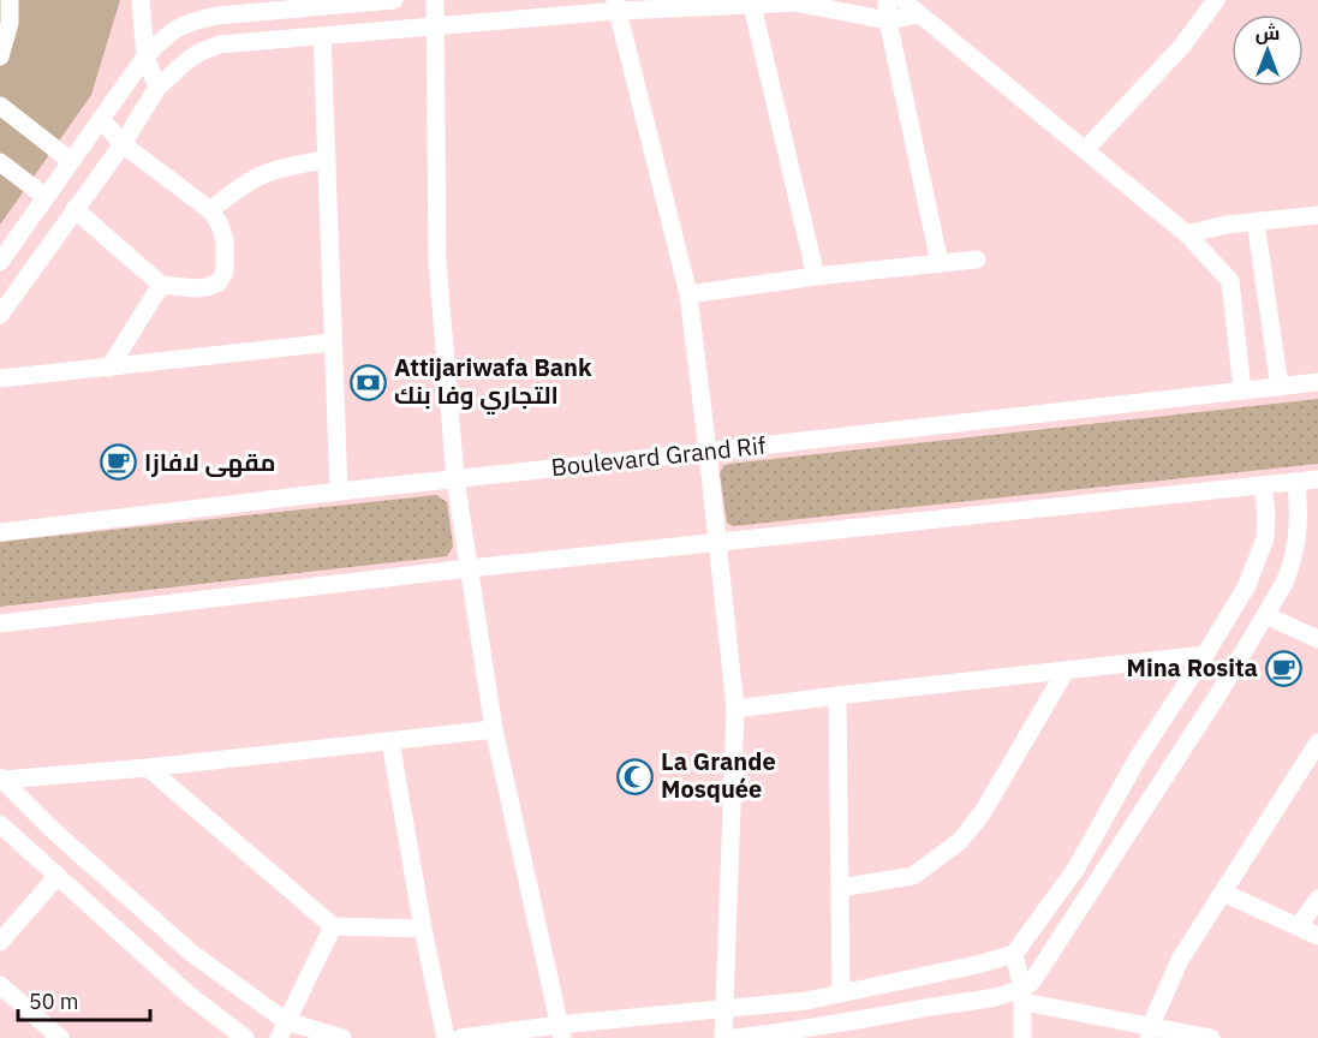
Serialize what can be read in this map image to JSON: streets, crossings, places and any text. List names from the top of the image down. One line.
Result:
{"streets":{"street":["Boulevard Grand Rif"]},"places":{"bank":["Attijariwafa Bank التجاري وفا بنك"],"cafe":["مقهى لافازا","Mina Rosita"],"mosque":["La Grande Mosquée"]},"scale_bar":"50 m","north":"top"}
